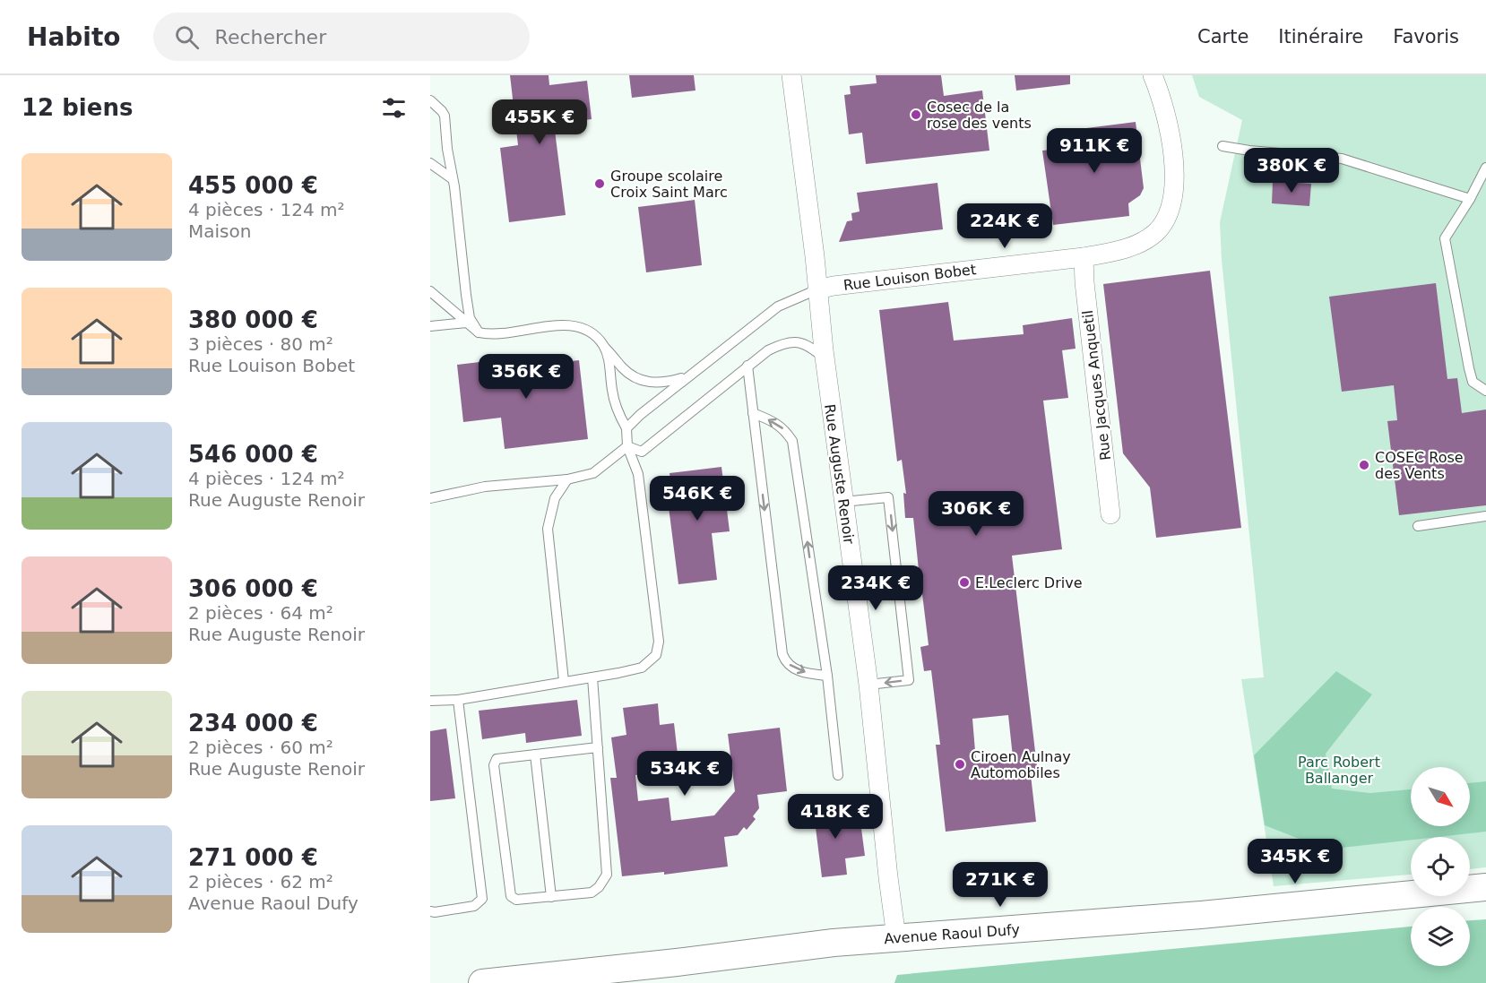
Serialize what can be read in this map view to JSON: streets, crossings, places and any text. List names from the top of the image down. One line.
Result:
{"streets":{"main road":["Avenue Raoul Dufy"],"street":["Rue Louison Bobet","Rue Jacques Anquetil","Rue Auguste Renoir"]},"crossings":[["Rue Louison Bobet","Rue Jacques Anquetil"],["Rue Louison Bobet","Rue Auguste Renoir"],["Rue Auguste Renoir","Avenue Raoul Dufy"]],"parks":["Parc Robert Ballanger"],"places":["Cosec de la rose des vents","Groupe scolaire Croix Saint Marc","COSEC Rose des Vents","E.Leclerc Drive","Ciroen Aulnay Automobiles"],"north":"bottom right","page":{"header":"Habito","search":"Rechercher","nav":["Carte","Itinéraire","Favoris"],"heading":"12 biens","price":["455K €","911K €","380K €","224K €","356K €","546K €","306K €","234K €","534K €","418K €","345K €","271K €"],"list":[{"name":"455 000 €","note":"4 pièces · 124 m² · Maison"},{"name":"380 000 €","note":"3 pièces · 80 m² · Rue Louison Bobet"},{"name":"546 000 €","note":"4 pièces · 124 m² · Rue Auguste Renoir"},{"name":"306 000 €","note":"2 pièces · 64 m² · Rue Auguste Renoir"},{"name":"234 000 €","note":"2 pièces · 60 m² · Rue Auguste Renoir"},{"name":"271 000 €","note":"2 pièces · 62 m² · Avenue Raoul Dufy"}]}}
